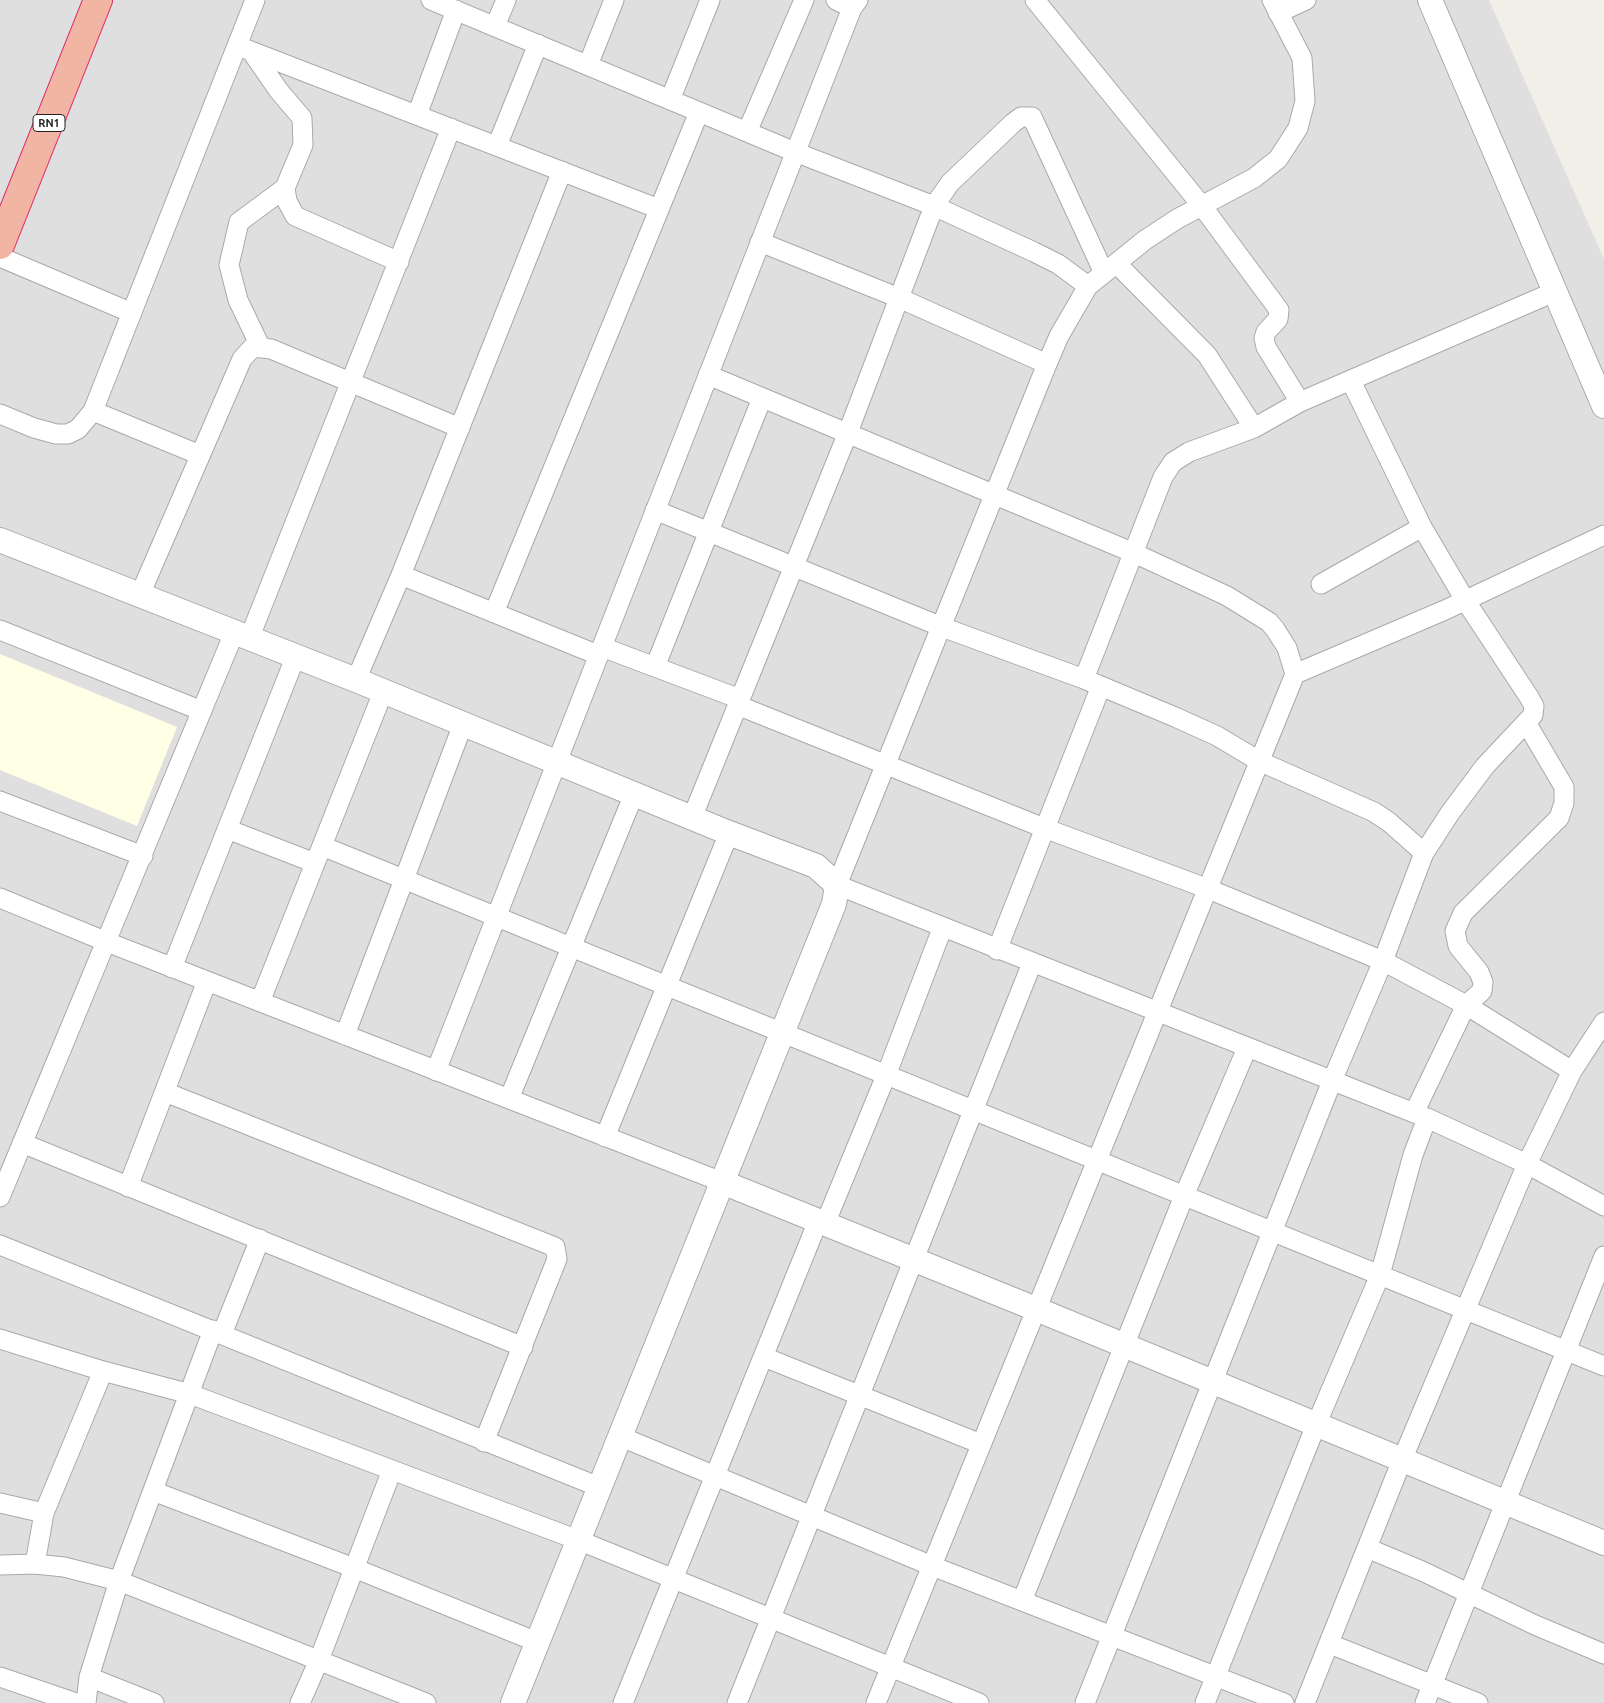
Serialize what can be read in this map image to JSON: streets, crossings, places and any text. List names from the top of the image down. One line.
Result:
{"streets":{"highway":["RN1"]}}
